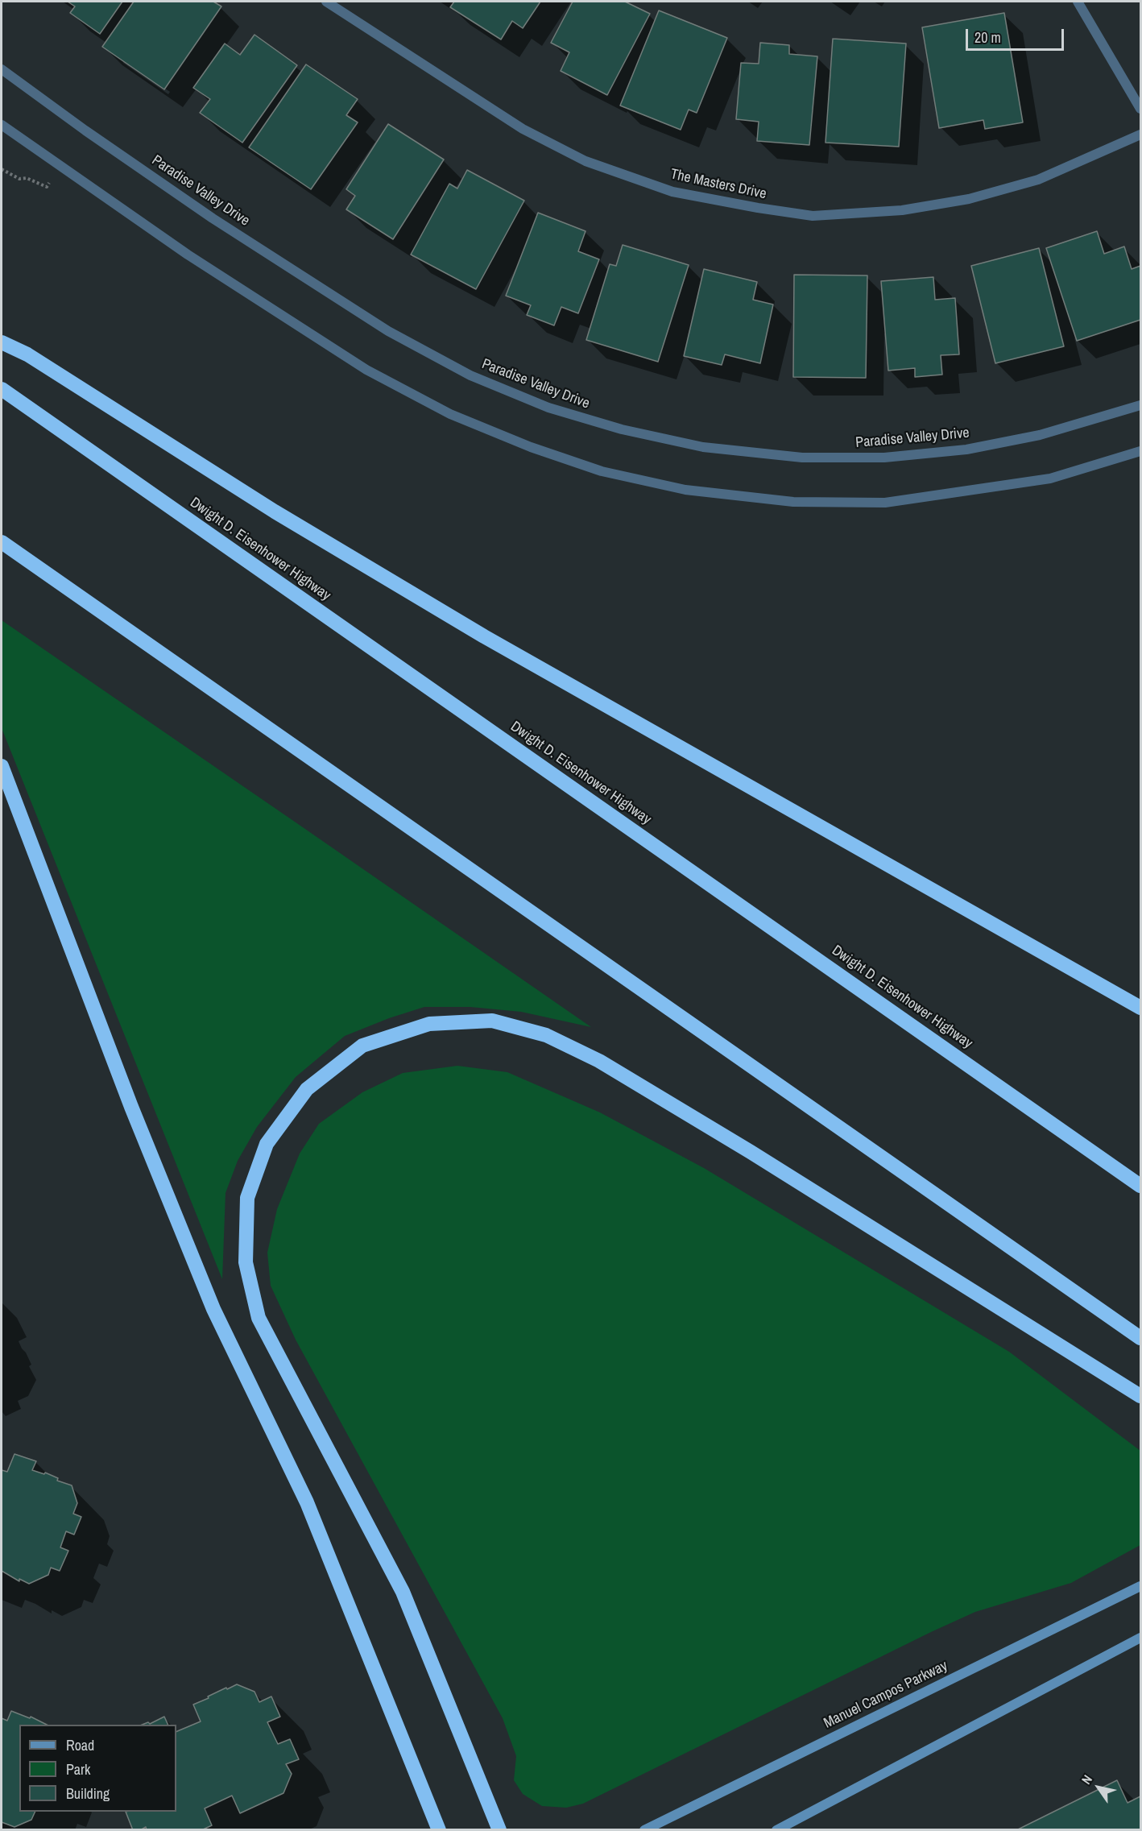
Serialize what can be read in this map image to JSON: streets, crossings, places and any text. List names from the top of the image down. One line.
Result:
{"streets":{"highway":["Dwight D. Eisenhower Highway"],"main road":["Manuel Campos Parkway"],"street":["The Masters Drive","Paradise Valley Drive"]},"legend":["Road","Park","Building"],"scale_bar":"20 m","north":"top left"}
